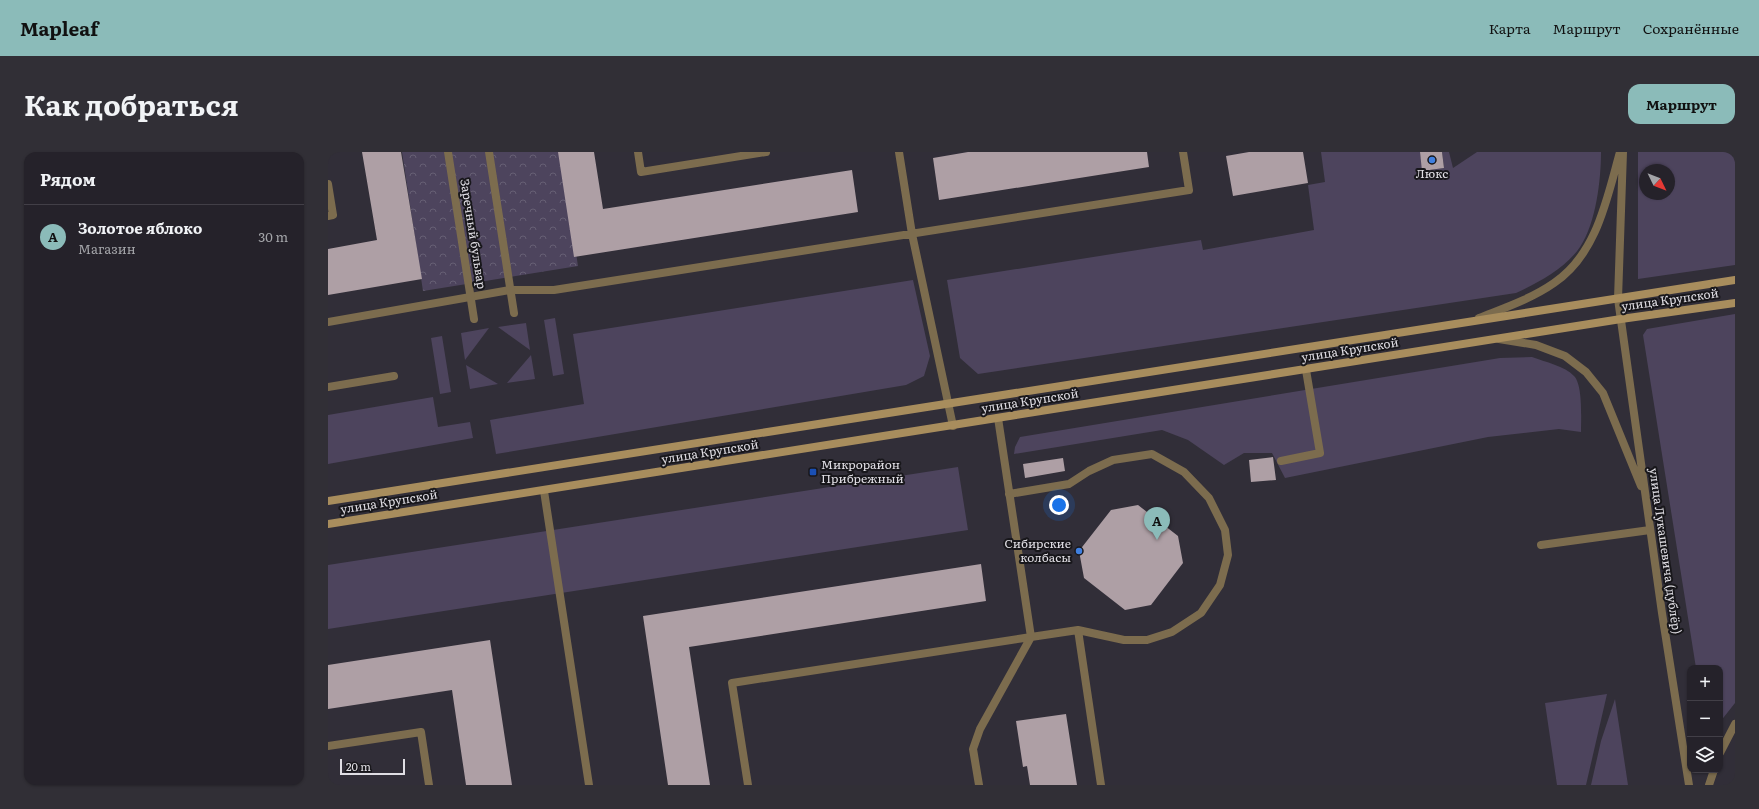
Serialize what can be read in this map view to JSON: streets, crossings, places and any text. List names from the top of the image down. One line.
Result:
{"streets":{"main road":["улица Крупской"],"street":["Заречный бульвар","улица Лукашевича (дублёр)"]},"crossings":[["улица Крупской","улица Лукашевича (дублёр)"]],"places":{"other":["Люкс","Сибирские колбасы"],"transit":["Микрорайон Прибрежный"]},"scale_bar":"20 m","north":"bottom right","page":{"header":"Mapleaf","nav":["Карта","Маршрут","Сохранённые"],"title":"Как добраться","buttons":"Маршрут","heading":"Рядом","list":[{"mark":"A","name":"Золотое яблоко","note":"Магазин","value":"30 m"}],"pins":"A","map_buttons":["+","−"],"scale":"20 m"}}
